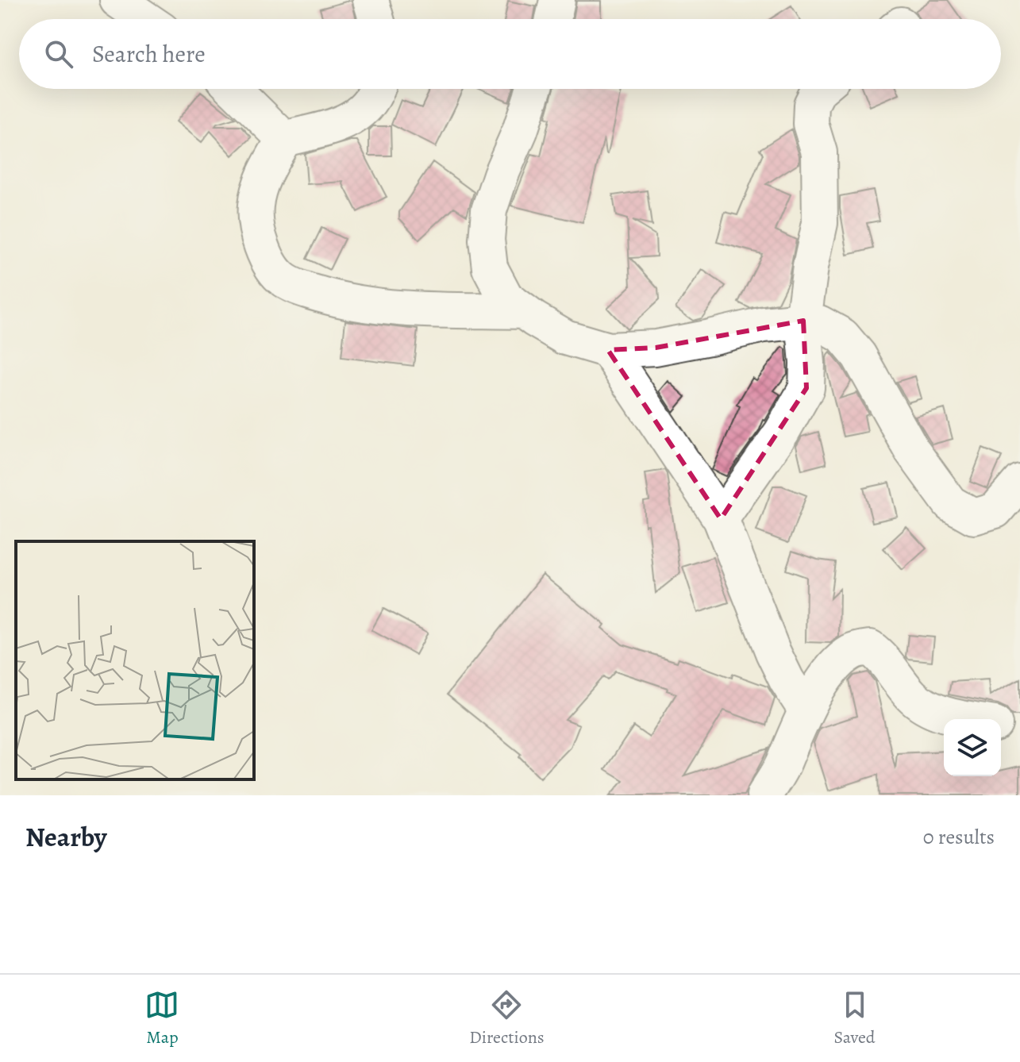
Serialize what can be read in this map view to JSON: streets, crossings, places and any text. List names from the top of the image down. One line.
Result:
{"page":{"search":"Search here","heading":["Nearby","0 results"],"nav":["Map","Directions","Saved"]}}
